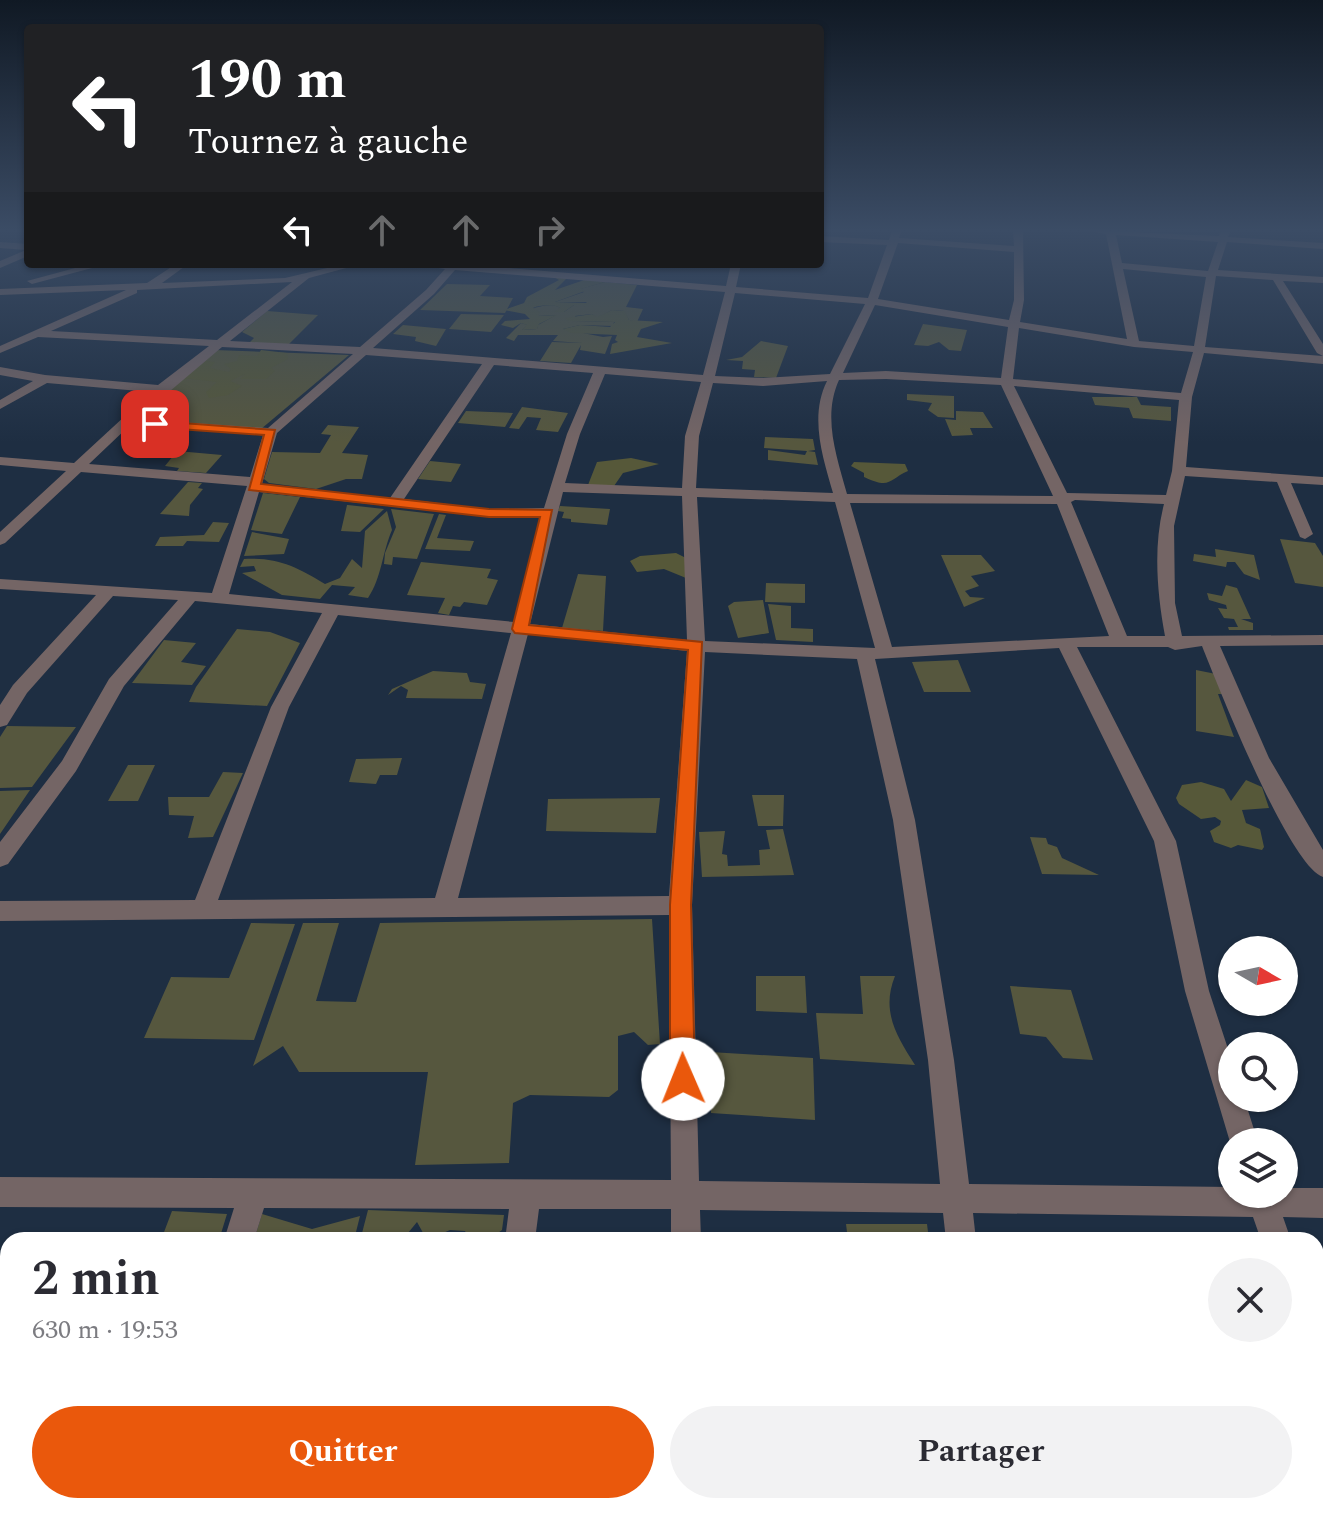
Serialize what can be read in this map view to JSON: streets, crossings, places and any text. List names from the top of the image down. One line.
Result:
{"north":"right","page":{"turn":["190 m","Tournez à gauche"],"heading":["2 min","630 m · 19:53"],"buttons":["Quitter","Partager"]}}
